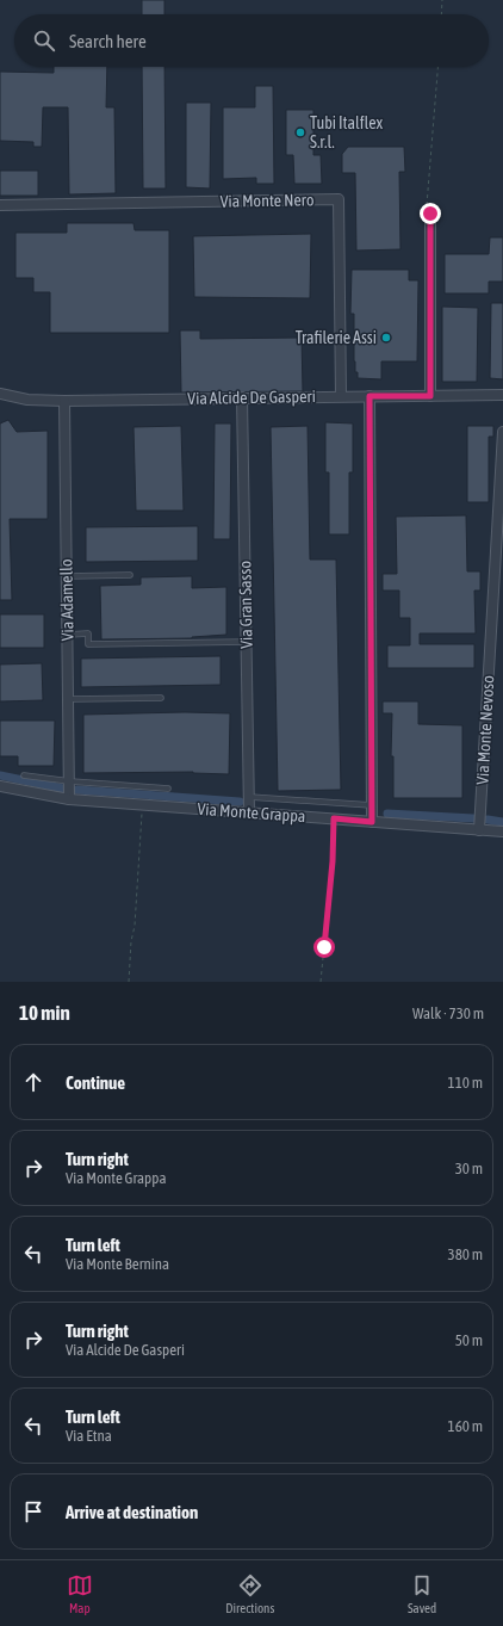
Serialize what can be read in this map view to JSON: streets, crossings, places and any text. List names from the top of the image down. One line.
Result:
{"streets":{"street":["Via Monte Nero","Via Alcide De Gasperi","Via Adamello","Via Gran Sasso","Via Monte Nevoso","Via Monte Grappa"]},"crossings":[["Via Monte Nero","Via Alcide De Gasperi"],["Via Alcide De Gasperi","Via Adamello"],["Via Alcide De Gasperi","Via Gran Sasso"],["Via Adamello","Via Monte Grappa"],["Via Gran Sasso","Via Monte Grappa"],["Via Monte Nevoso","Via Monte Grappa"]],"places":["Tubi Italflex S.r.l.","Trafilerie Assi"],"page":{"search":"Search here","heading":["10 min","Walk · 730 m"],"list":[["Continue","110 m"],["Turn right","Via Monte Grappa","30 m"],["Turn left","Via Monte Bernina","380 m"],["Turn right","Via Alcide De Gasperi","50 m"],["Turn left","Via Etna","160 m"],"Arrive at destination"],"nav":["Map","Directions","Saved"]}}
